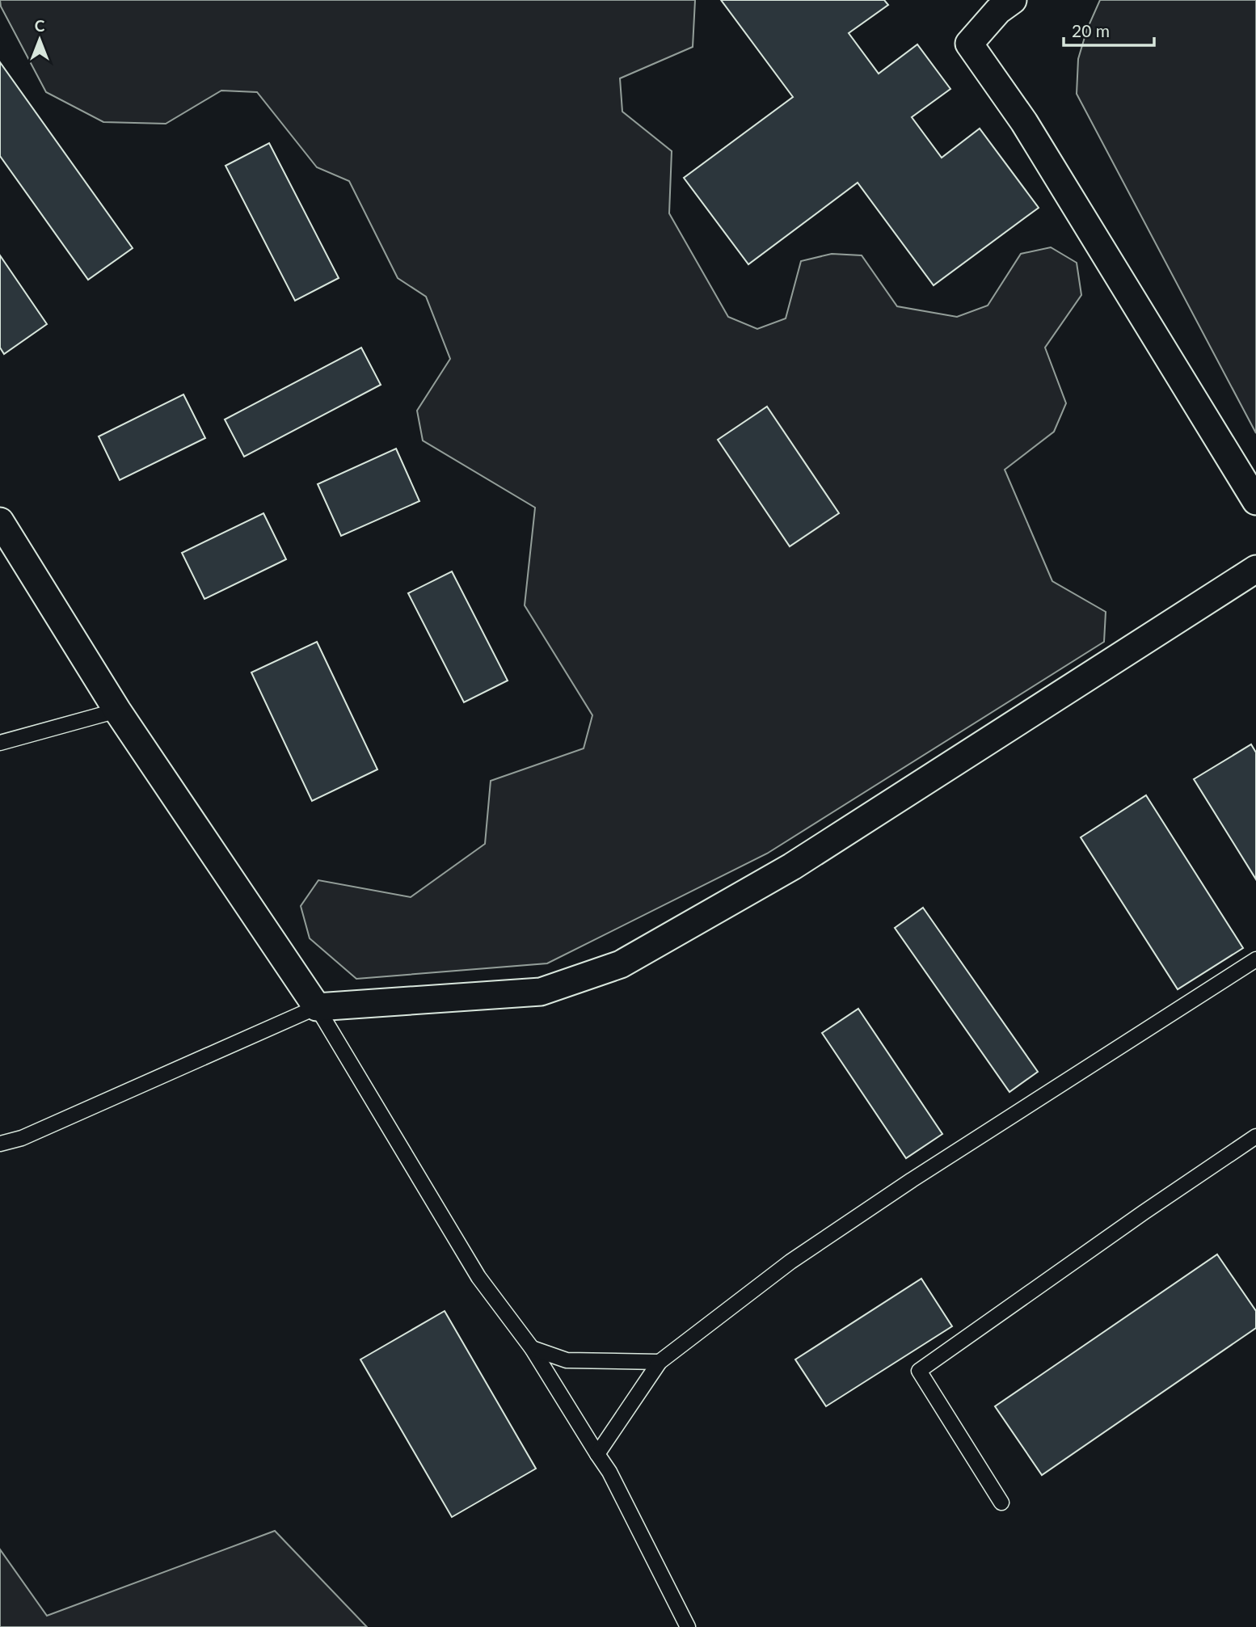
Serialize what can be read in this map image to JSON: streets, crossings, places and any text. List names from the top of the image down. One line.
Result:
{"scale_bar":"20 m","north":"top"}
